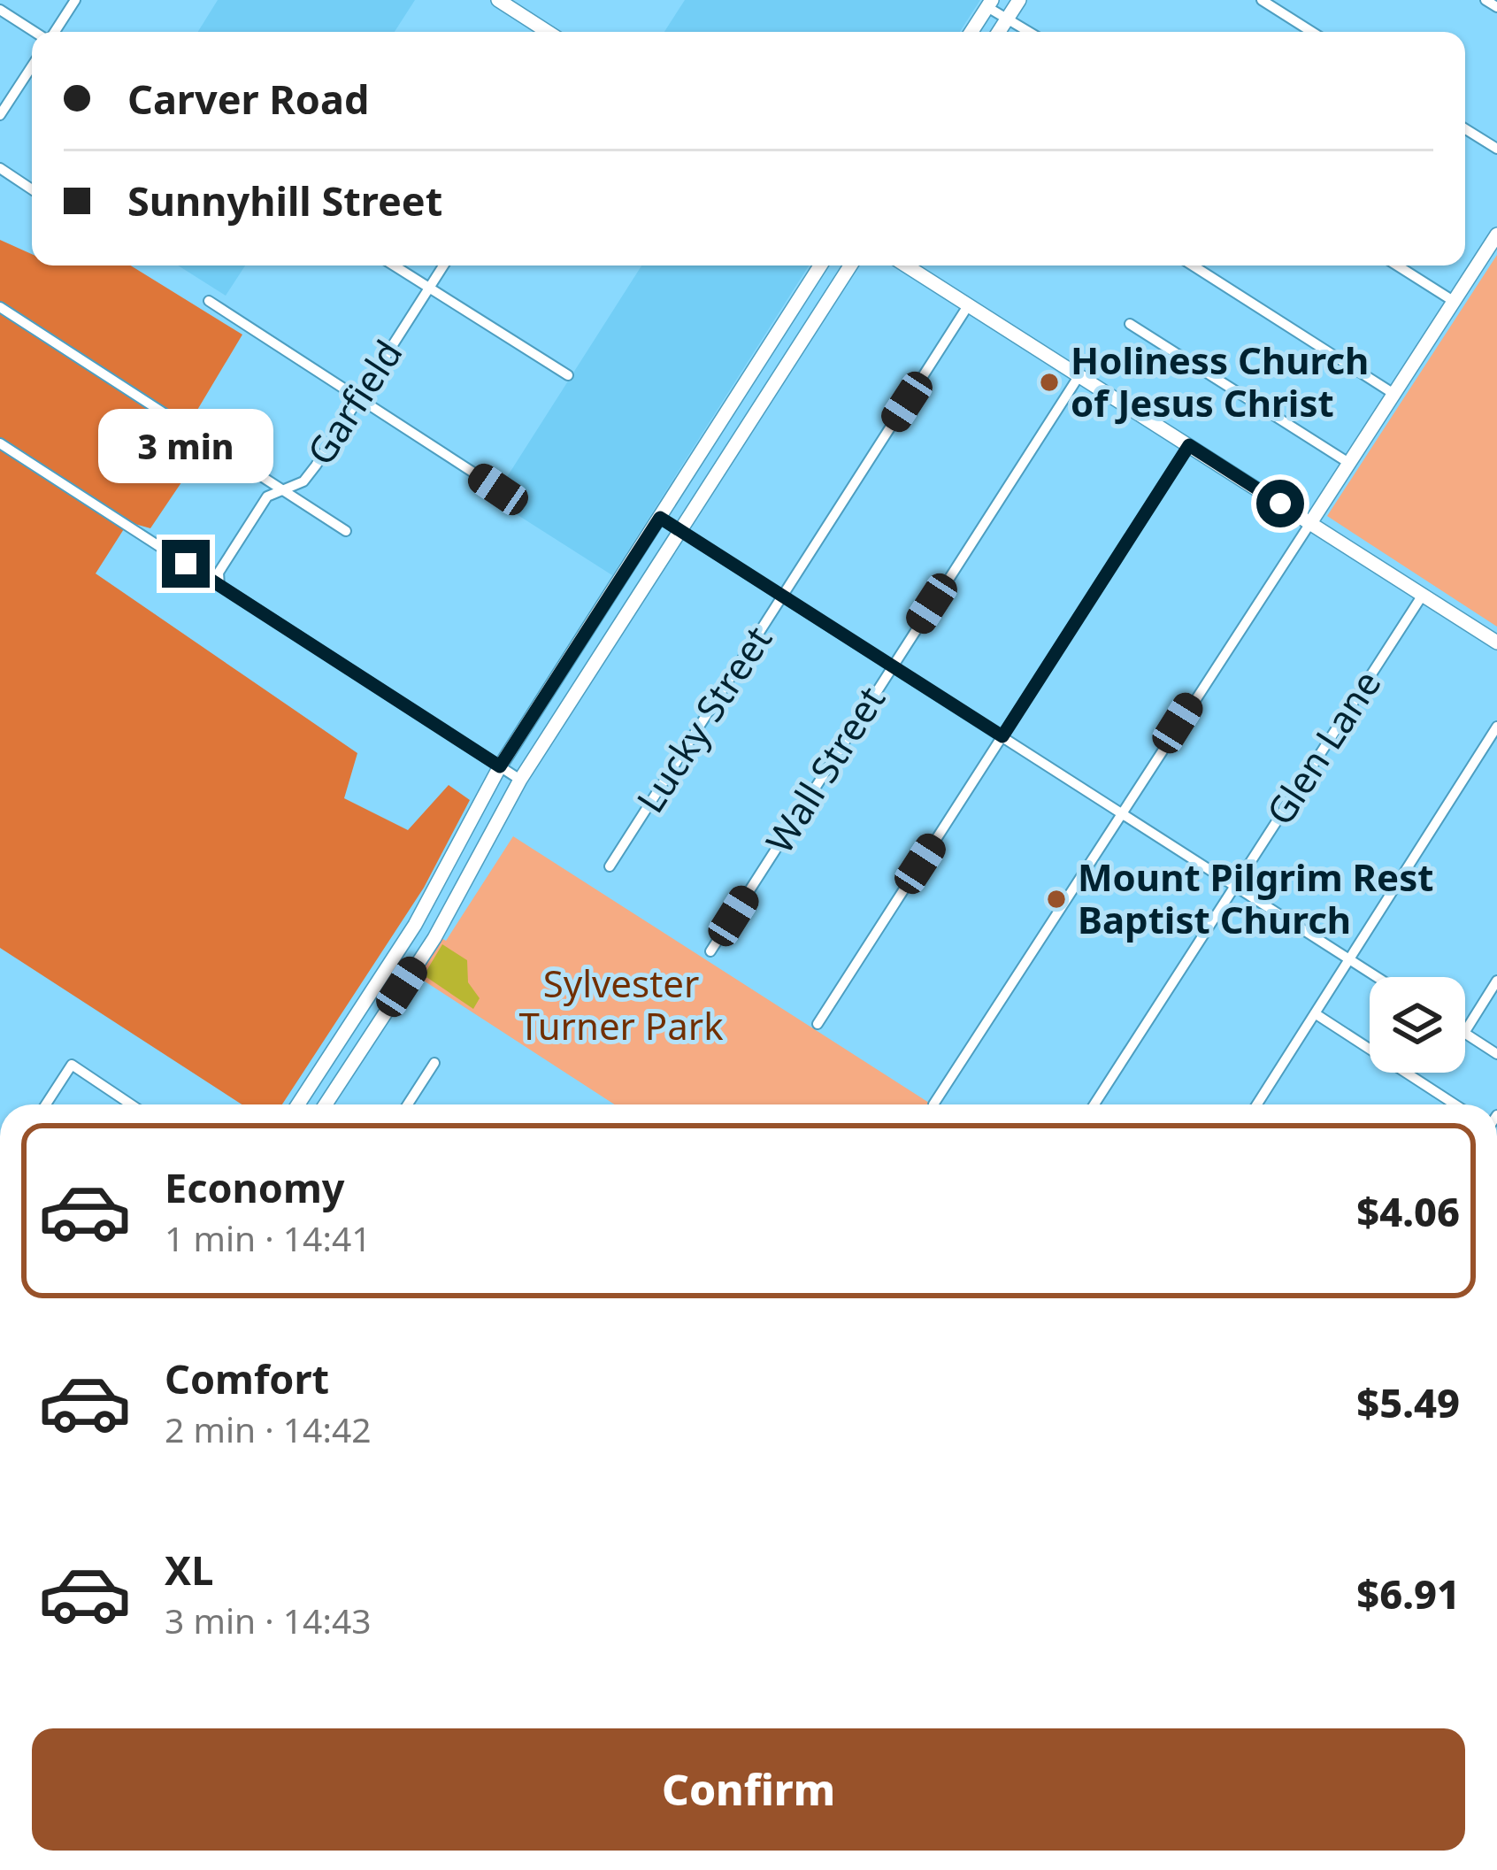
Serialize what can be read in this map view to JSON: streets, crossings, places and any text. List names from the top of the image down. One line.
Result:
{"streets":{"street":["Garfield","Lucky Street","Glen Lane","Wall Street"]},"parks":["Sylvester Turner Park"],"places":["Holiness Church of Jesus Christ","Mount Pilgrim Rest Baptist Church"],"page":{"banner":["Carver Road","Sunnyhill Street"],"bubble":"3 min","list":[{"name":"Economy","note":"1 min · 14:41","value":"$4.06"},{"name":"Comfort","note":"2 min · 14:42","value":"$5.49"},{"name":"XL","note":"3 min · 14:43","value":"$6.91"}],"buttons":"Confirm"}}
